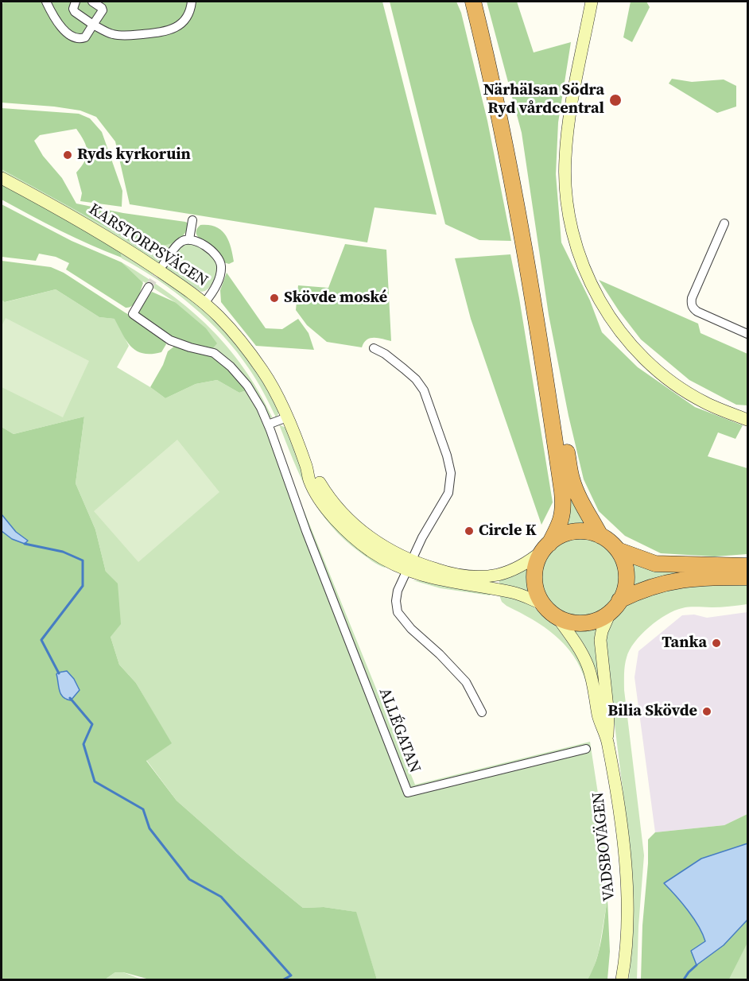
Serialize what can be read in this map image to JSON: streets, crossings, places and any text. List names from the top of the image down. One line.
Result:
{"streets":{"main road":["KARSTORPSVÄGEN","VADSBOVÄGEN"],"street":["ALLÉGATAN"]},"crossings":[["KARSTORPSVÄGEN","VADSBOVÄGEN"]],"places":["Närhälsan Södra Ryd vårdcentral","Ryds kyrkoruin","Skövde moské","Circle K","Tanka","Bilia Skövde"]}
